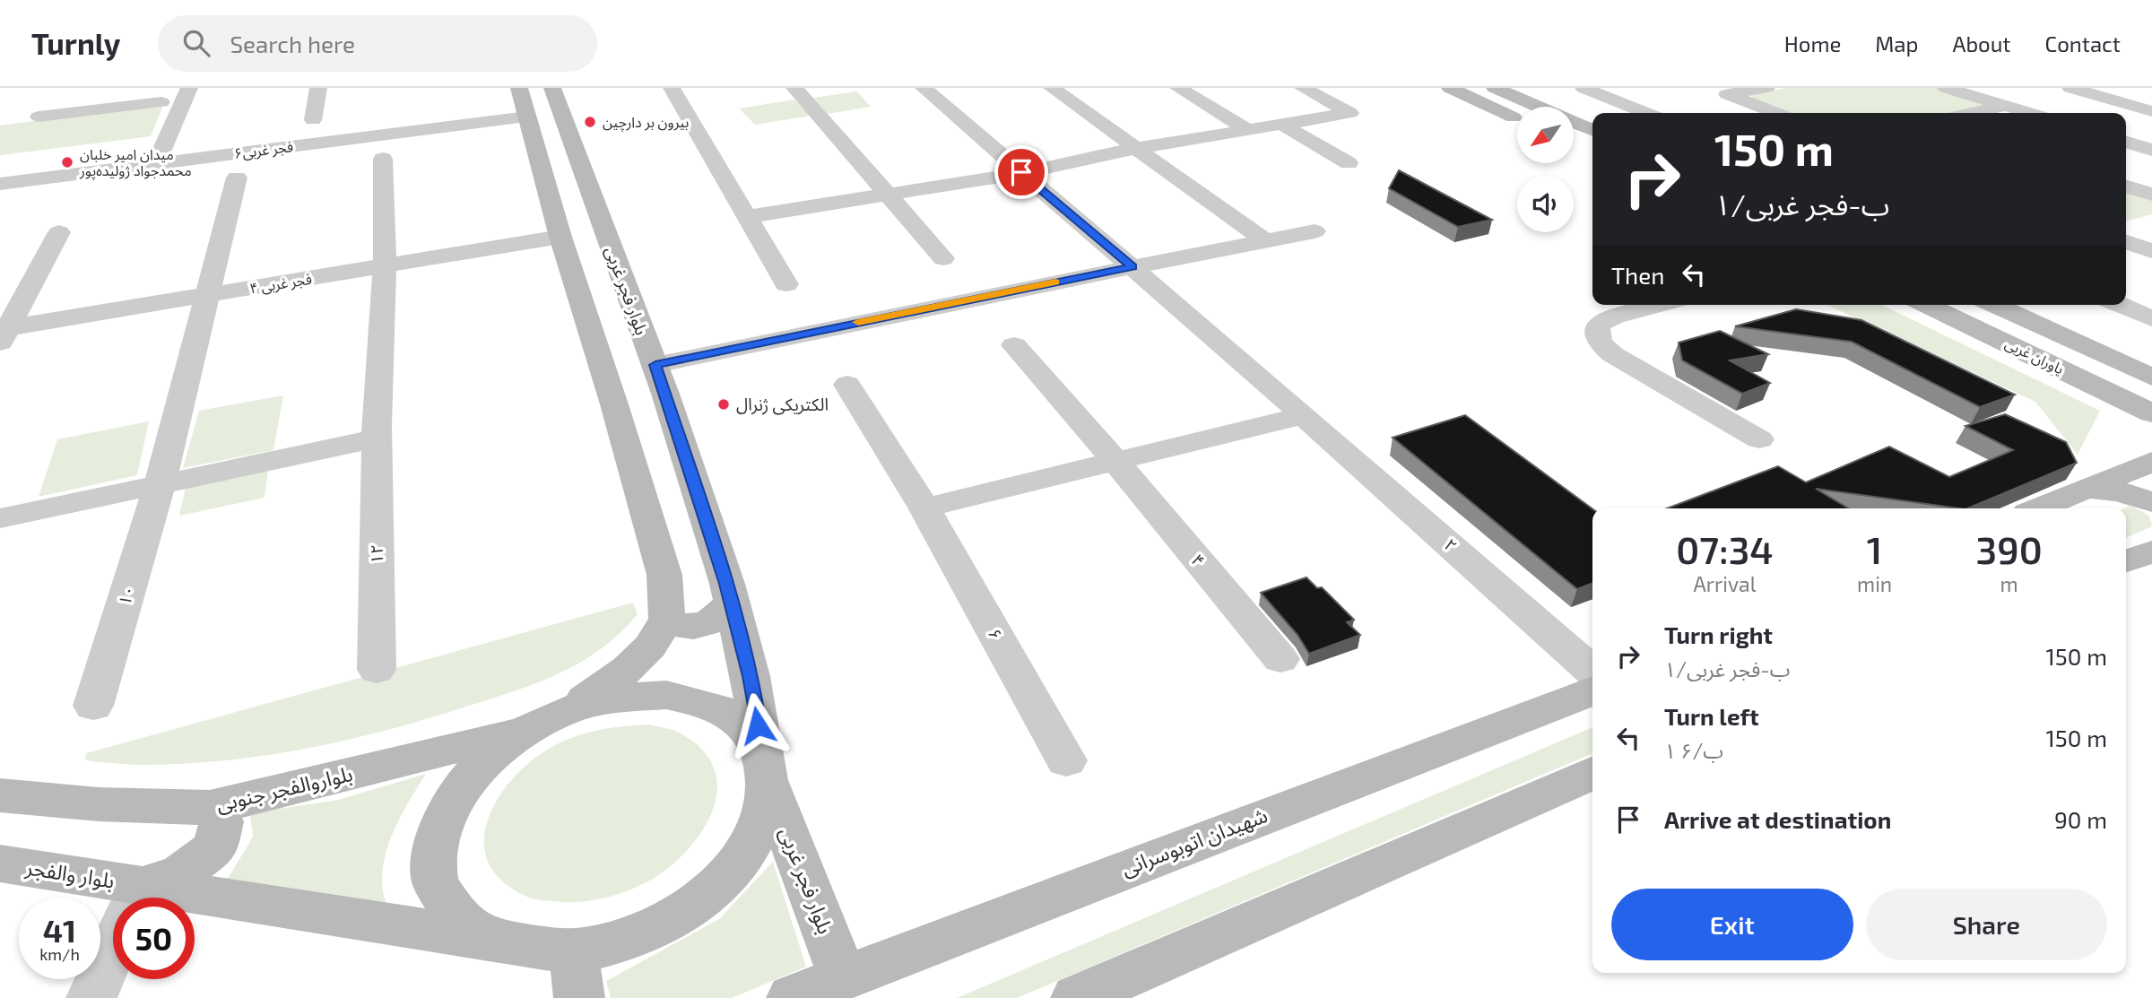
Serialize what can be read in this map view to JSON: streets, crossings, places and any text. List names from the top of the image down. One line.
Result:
{"streets":{"main road":["بلوار فجر غربی","یاوران غربی","بلواروالفجر جنوبی","شهیدان اتوبوسرانی","بلوار والفجر"],"street":["فجر غربی۶","۴ فجر غربی","۲","۱۲","۴","۱۰","۶"]},"crossings":[["۴ فجر غربی","۱۲"],["۴ فجر غربی","۱۰"],["بلوار فجر غربی","شهیدان اتوبوسرانی"],["بلوار فجر غربی","بلوار والفجر"]],"places":["بیرون بر دارچین","میدان امیر خلبان محمد‌جواد ژولیده‌پور","الکتریکی ژنرال"],"north":"bottom left","page":{"header":"Turnly","search":"Search here","nav":["Home","Map","About","Contact"],"turn":["150 m","۱/ب-فجر غربی"],"then":"Then","eta":["07:34","Arrival","1","min","390","m"],"list":[{"name":"Turn right","note":"۱/ب-فجر غربی","value":"150 m"},{"name":"Turn left","note":"۱ ب/۶","value":"150 m"},{"name":"Arrive at destination","value":"90 m"}],"buttons":["Exit","Share"],"speed":"41 km/h","limit":"50"}}
